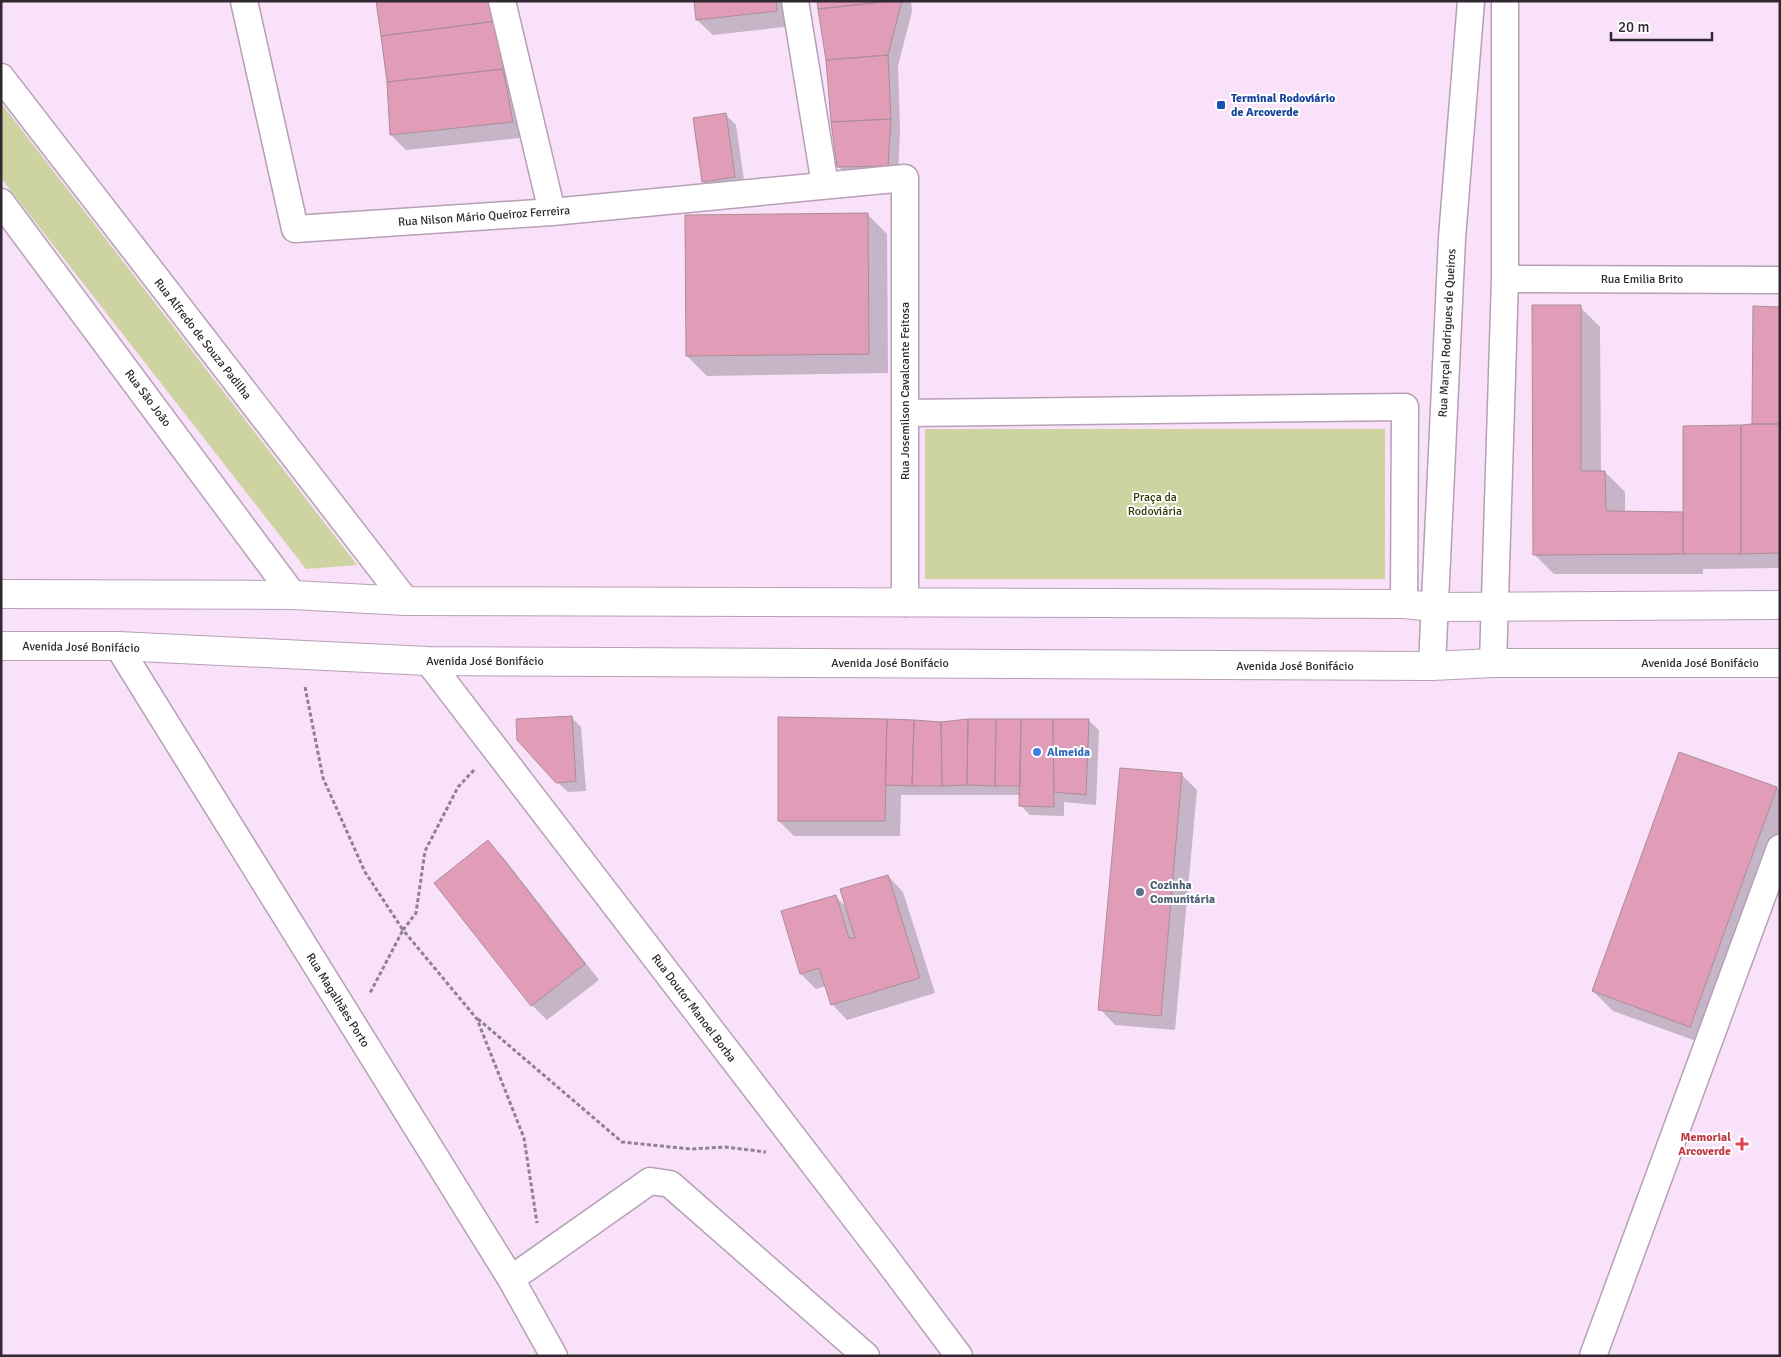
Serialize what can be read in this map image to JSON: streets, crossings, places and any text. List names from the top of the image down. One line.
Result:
{"streets":{"main road":["Avenida José Bonifácio"],"street":["Rua Nilson Mário Queiroz Ferreira","Rua Emilia Brito","Rua Marçal Rodrigues de Queiros","Rua Alfredo de Souza Padilha","Rua Josemilson Cavalcante Feitosa","Rua São João","Rua Magalhães Porto","Rua Doutor Manoel Borba"]},"crossings":[["Rua Nilson Mário Queiroz Ferreira","Rua Josemilson Cavalcante Feitosa"],["Rua Marçal Rodrigues de Queiros","Avenida José Bonifácio"],["Avenida José Bonifácio","Rua Magalhães Porto"],["Avenida José Bonifácio","Rua Doutor Manoel Borba"]],"parks":["Praça da Rodoviária"],"places":{"transit":["Terminal Rodoviário de Arcoverde"],"other":["Almeida","Cozinha Comunitária"],"health":["Memorial Arcoverde"]},"scale_bar":"20 m"}
